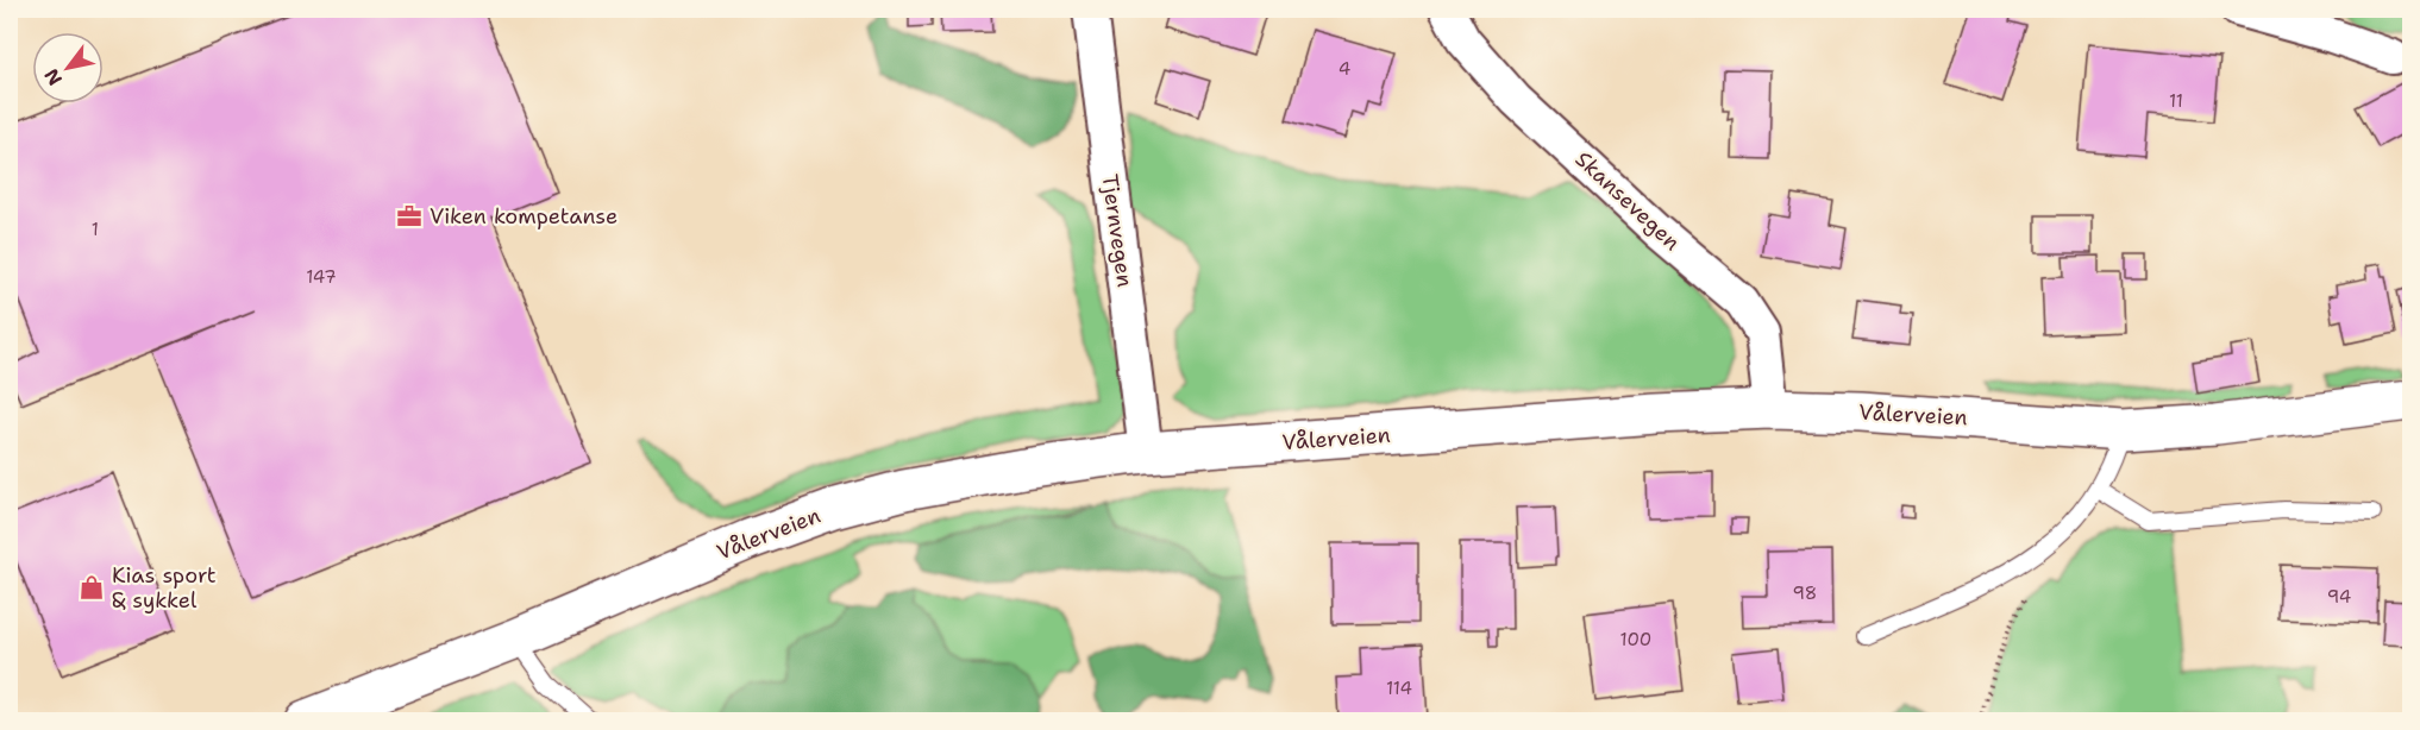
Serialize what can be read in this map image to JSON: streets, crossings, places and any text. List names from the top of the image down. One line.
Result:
{"streets":{"street":["Skansevegen","Tjernvegen","Vålerveien"]},"crossings":[["Skansevegen","Vålerveien"],["Tjernvegen","Vålerveien"]],"places":{"office":["Viken kompetanse"],"shop":["Kias sport & sykkel"]},"house_numbers":["4","11","1","147","98","94","100","114"],"north":"bottom left"}
